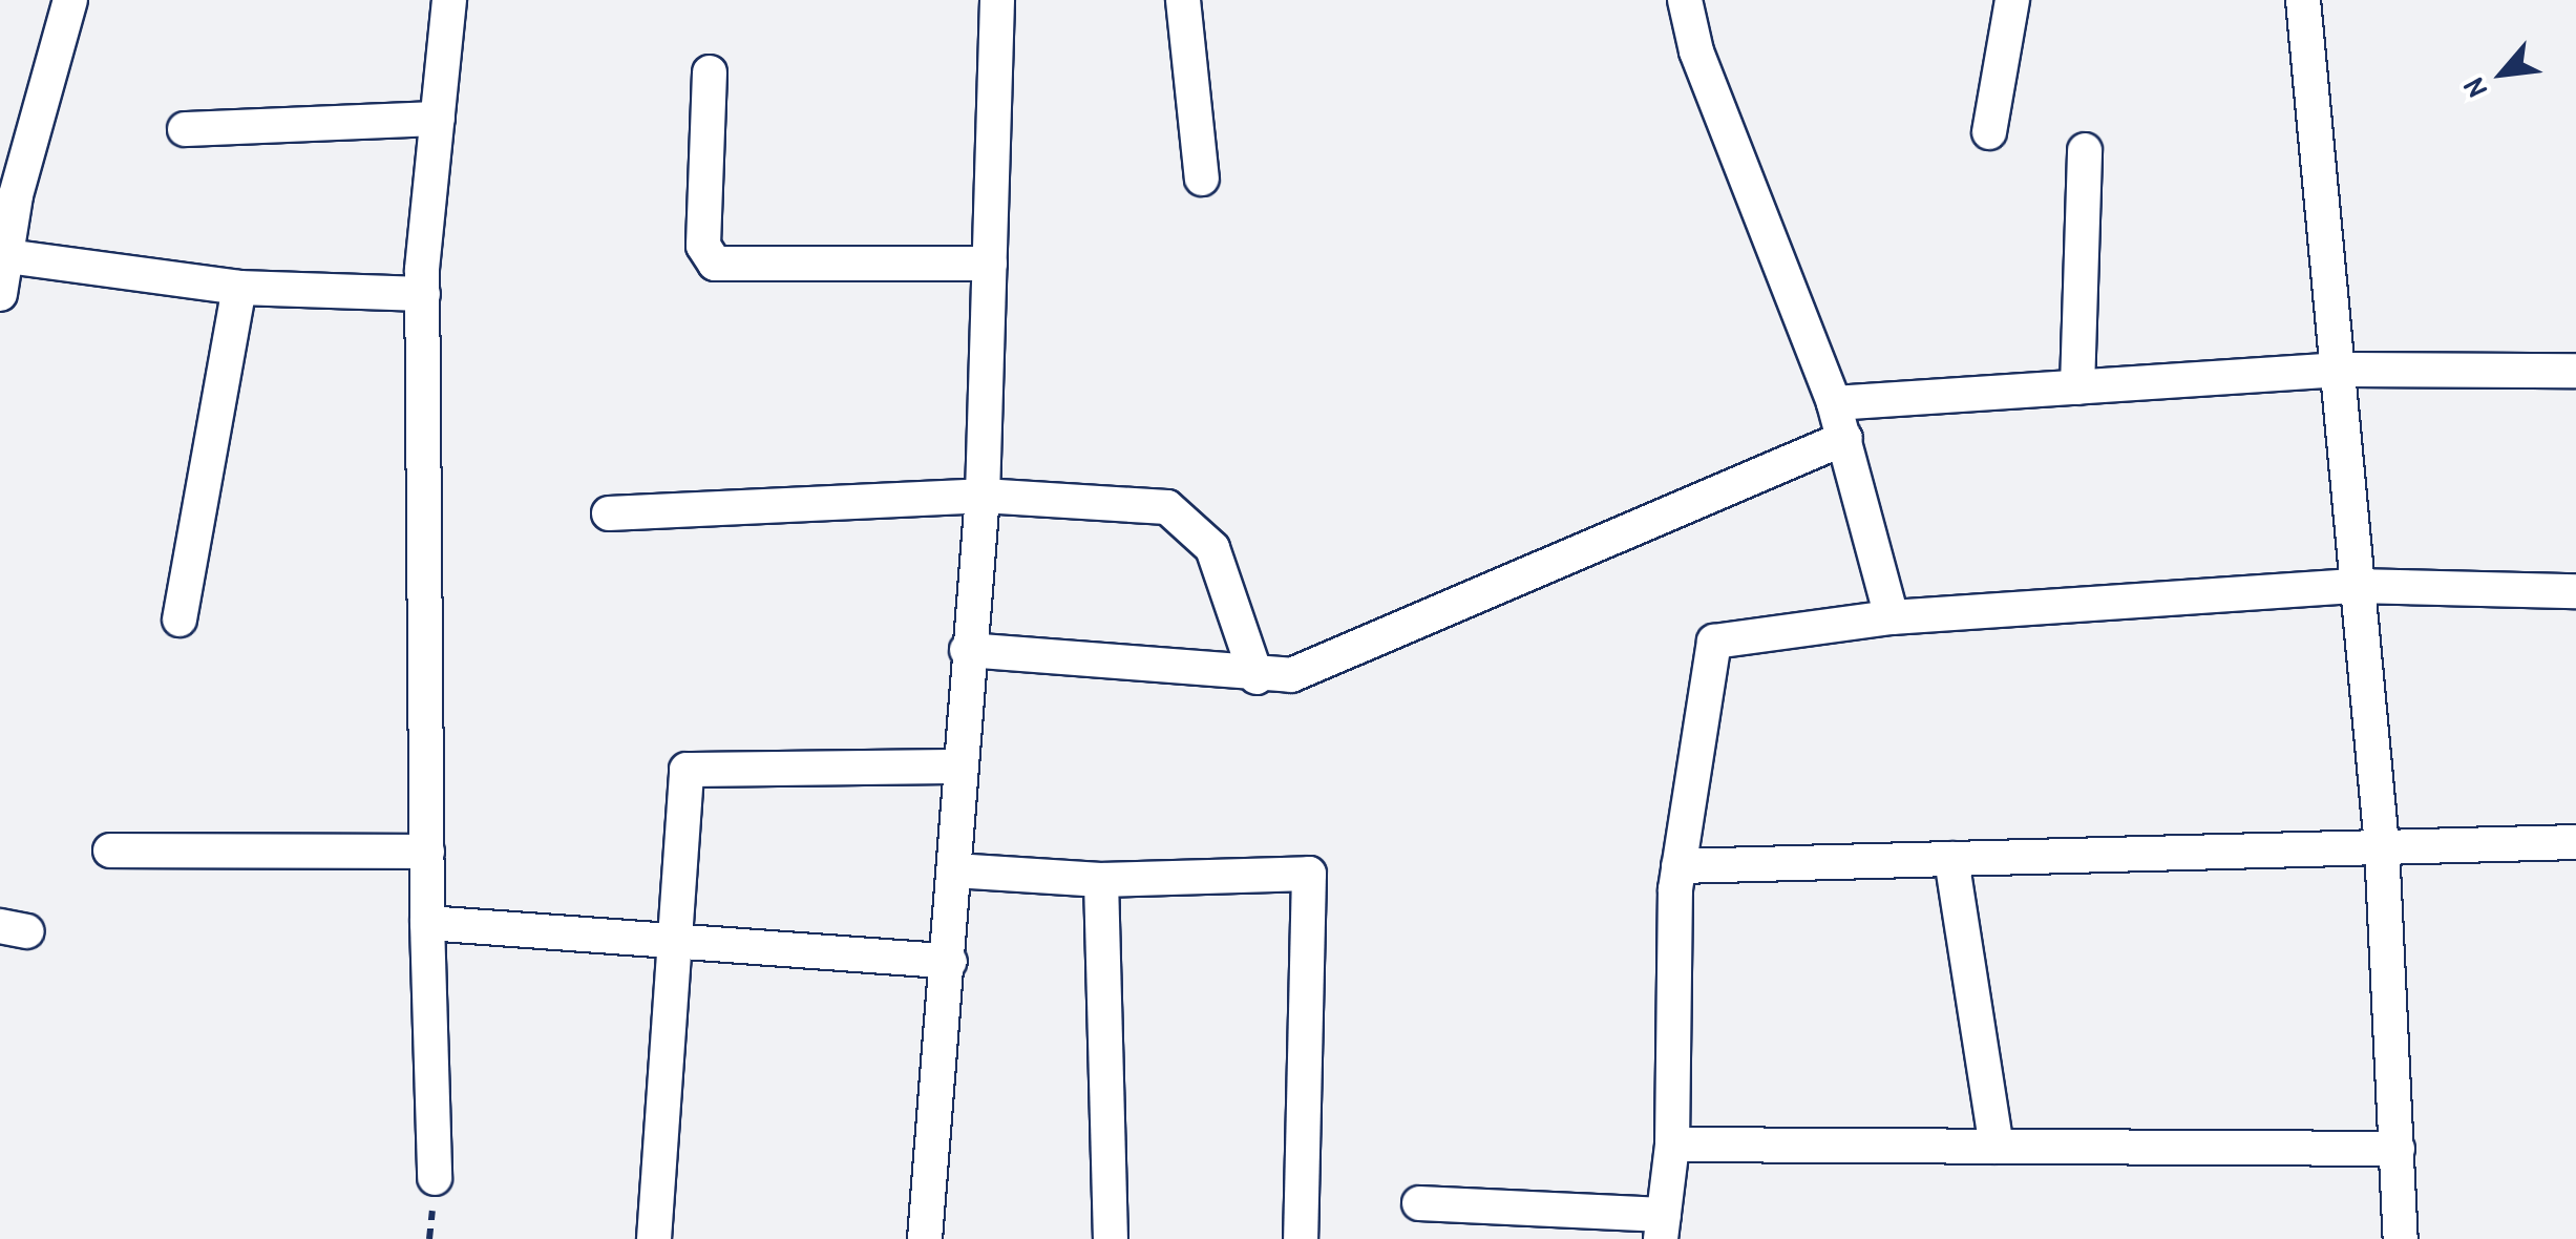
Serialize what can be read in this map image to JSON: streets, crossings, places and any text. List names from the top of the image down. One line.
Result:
{"north":"bottom left"}
